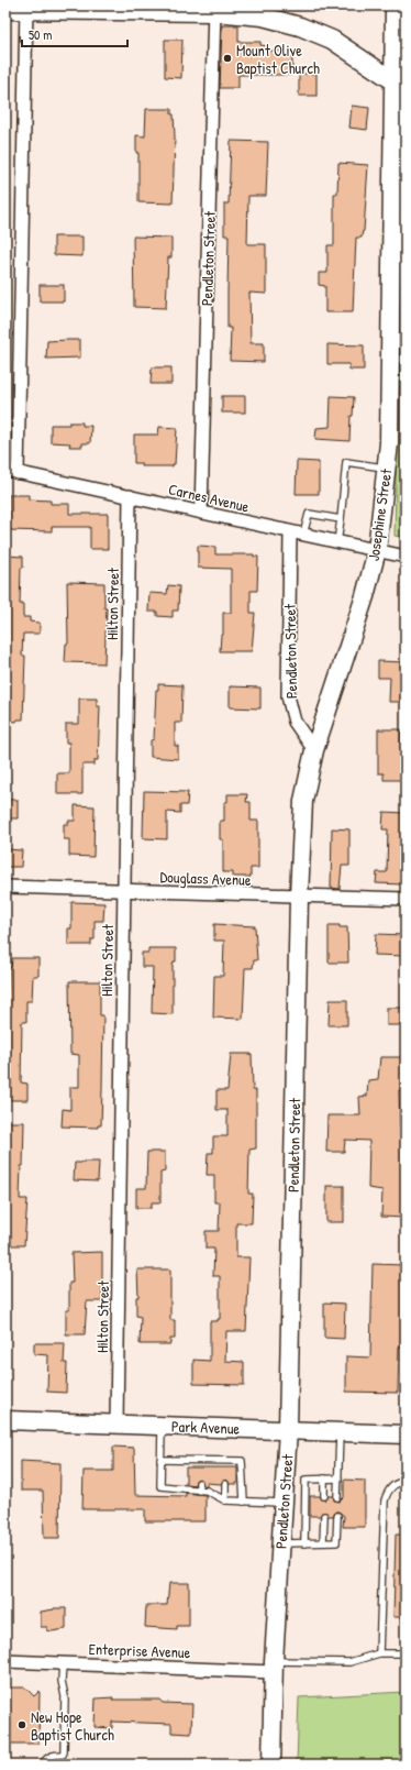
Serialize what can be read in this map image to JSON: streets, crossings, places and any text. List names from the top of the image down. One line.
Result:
{"streets":{"main road":["Pendleton Street","Josephine Street","Park Avenue"],"street":["Carnes Avenue","Hilton Street","Douglass Avenue","Enterprise Avenue"]},"crossings":[["Pendleton Street","Carnes Avenue"],["Pendleton Street","Josephine Street"],["Pendleton Street","Douglass Avenue"],["Pendleton Street","Park Avenue"],["Pendleton Street","Enterprise Avenue"],["Carnes Avenue","Josephine Street"],["Carnes Avenue","Hilton Street"],["Hilton Street","Douglass Avenue"],["Hilton Street","Park Avenue"]],"places":["Mount Olive Baptist Church","New Hope Baptist Church"],"scale_bar":"50 m"}
